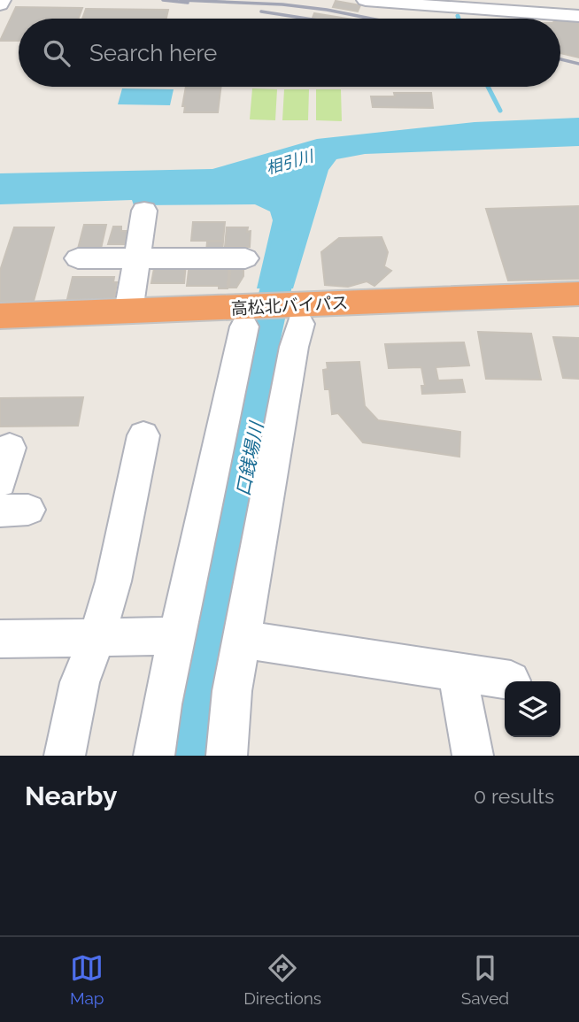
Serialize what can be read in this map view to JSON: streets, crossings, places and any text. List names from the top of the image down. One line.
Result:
{"streets":{"highway":["高松北バイパス"]},"water":["相引川","口銭場川"],"page":{"search":"Search here","heading":["Nearby","0 results"],"nav":["Map","Directions","Saved"]}}
